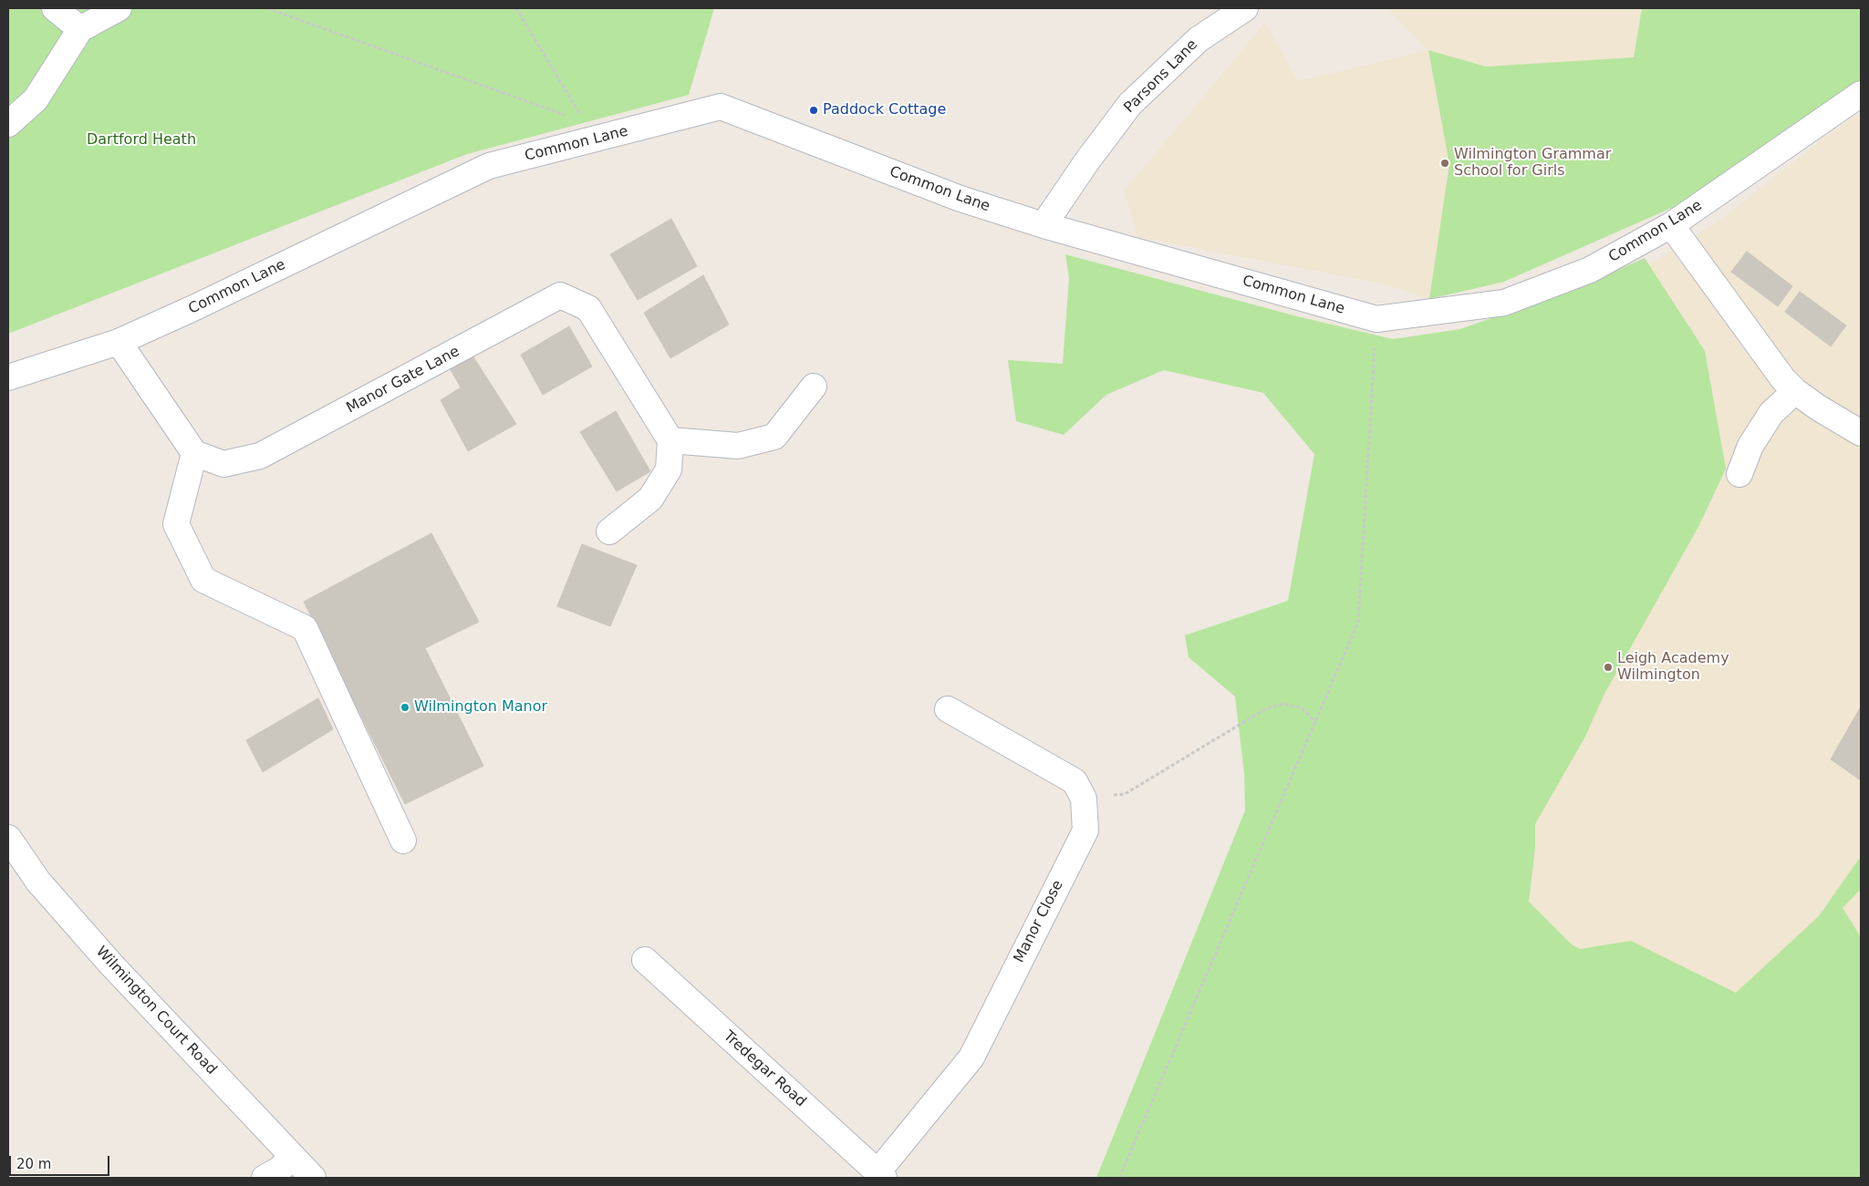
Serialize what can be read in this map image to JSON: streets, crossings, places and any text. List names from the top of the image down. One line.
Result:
{"streets":{"street":["Parsons Lane","Common Lane","Manor Gate Lane","Manor Close","Wilmington Court Road","Tredegar Road"]},"crossings":[["Parsons Lane","Common Lane"],["Manor Close","Tredegar Road"]],"parks":["Dartford Heath"],"places":["Paddock Cottage","Wilmington Grammar School for Girls","Leigh Academy Wilmington","Wilmington Manor"],"scale_bar":"20 m"}
